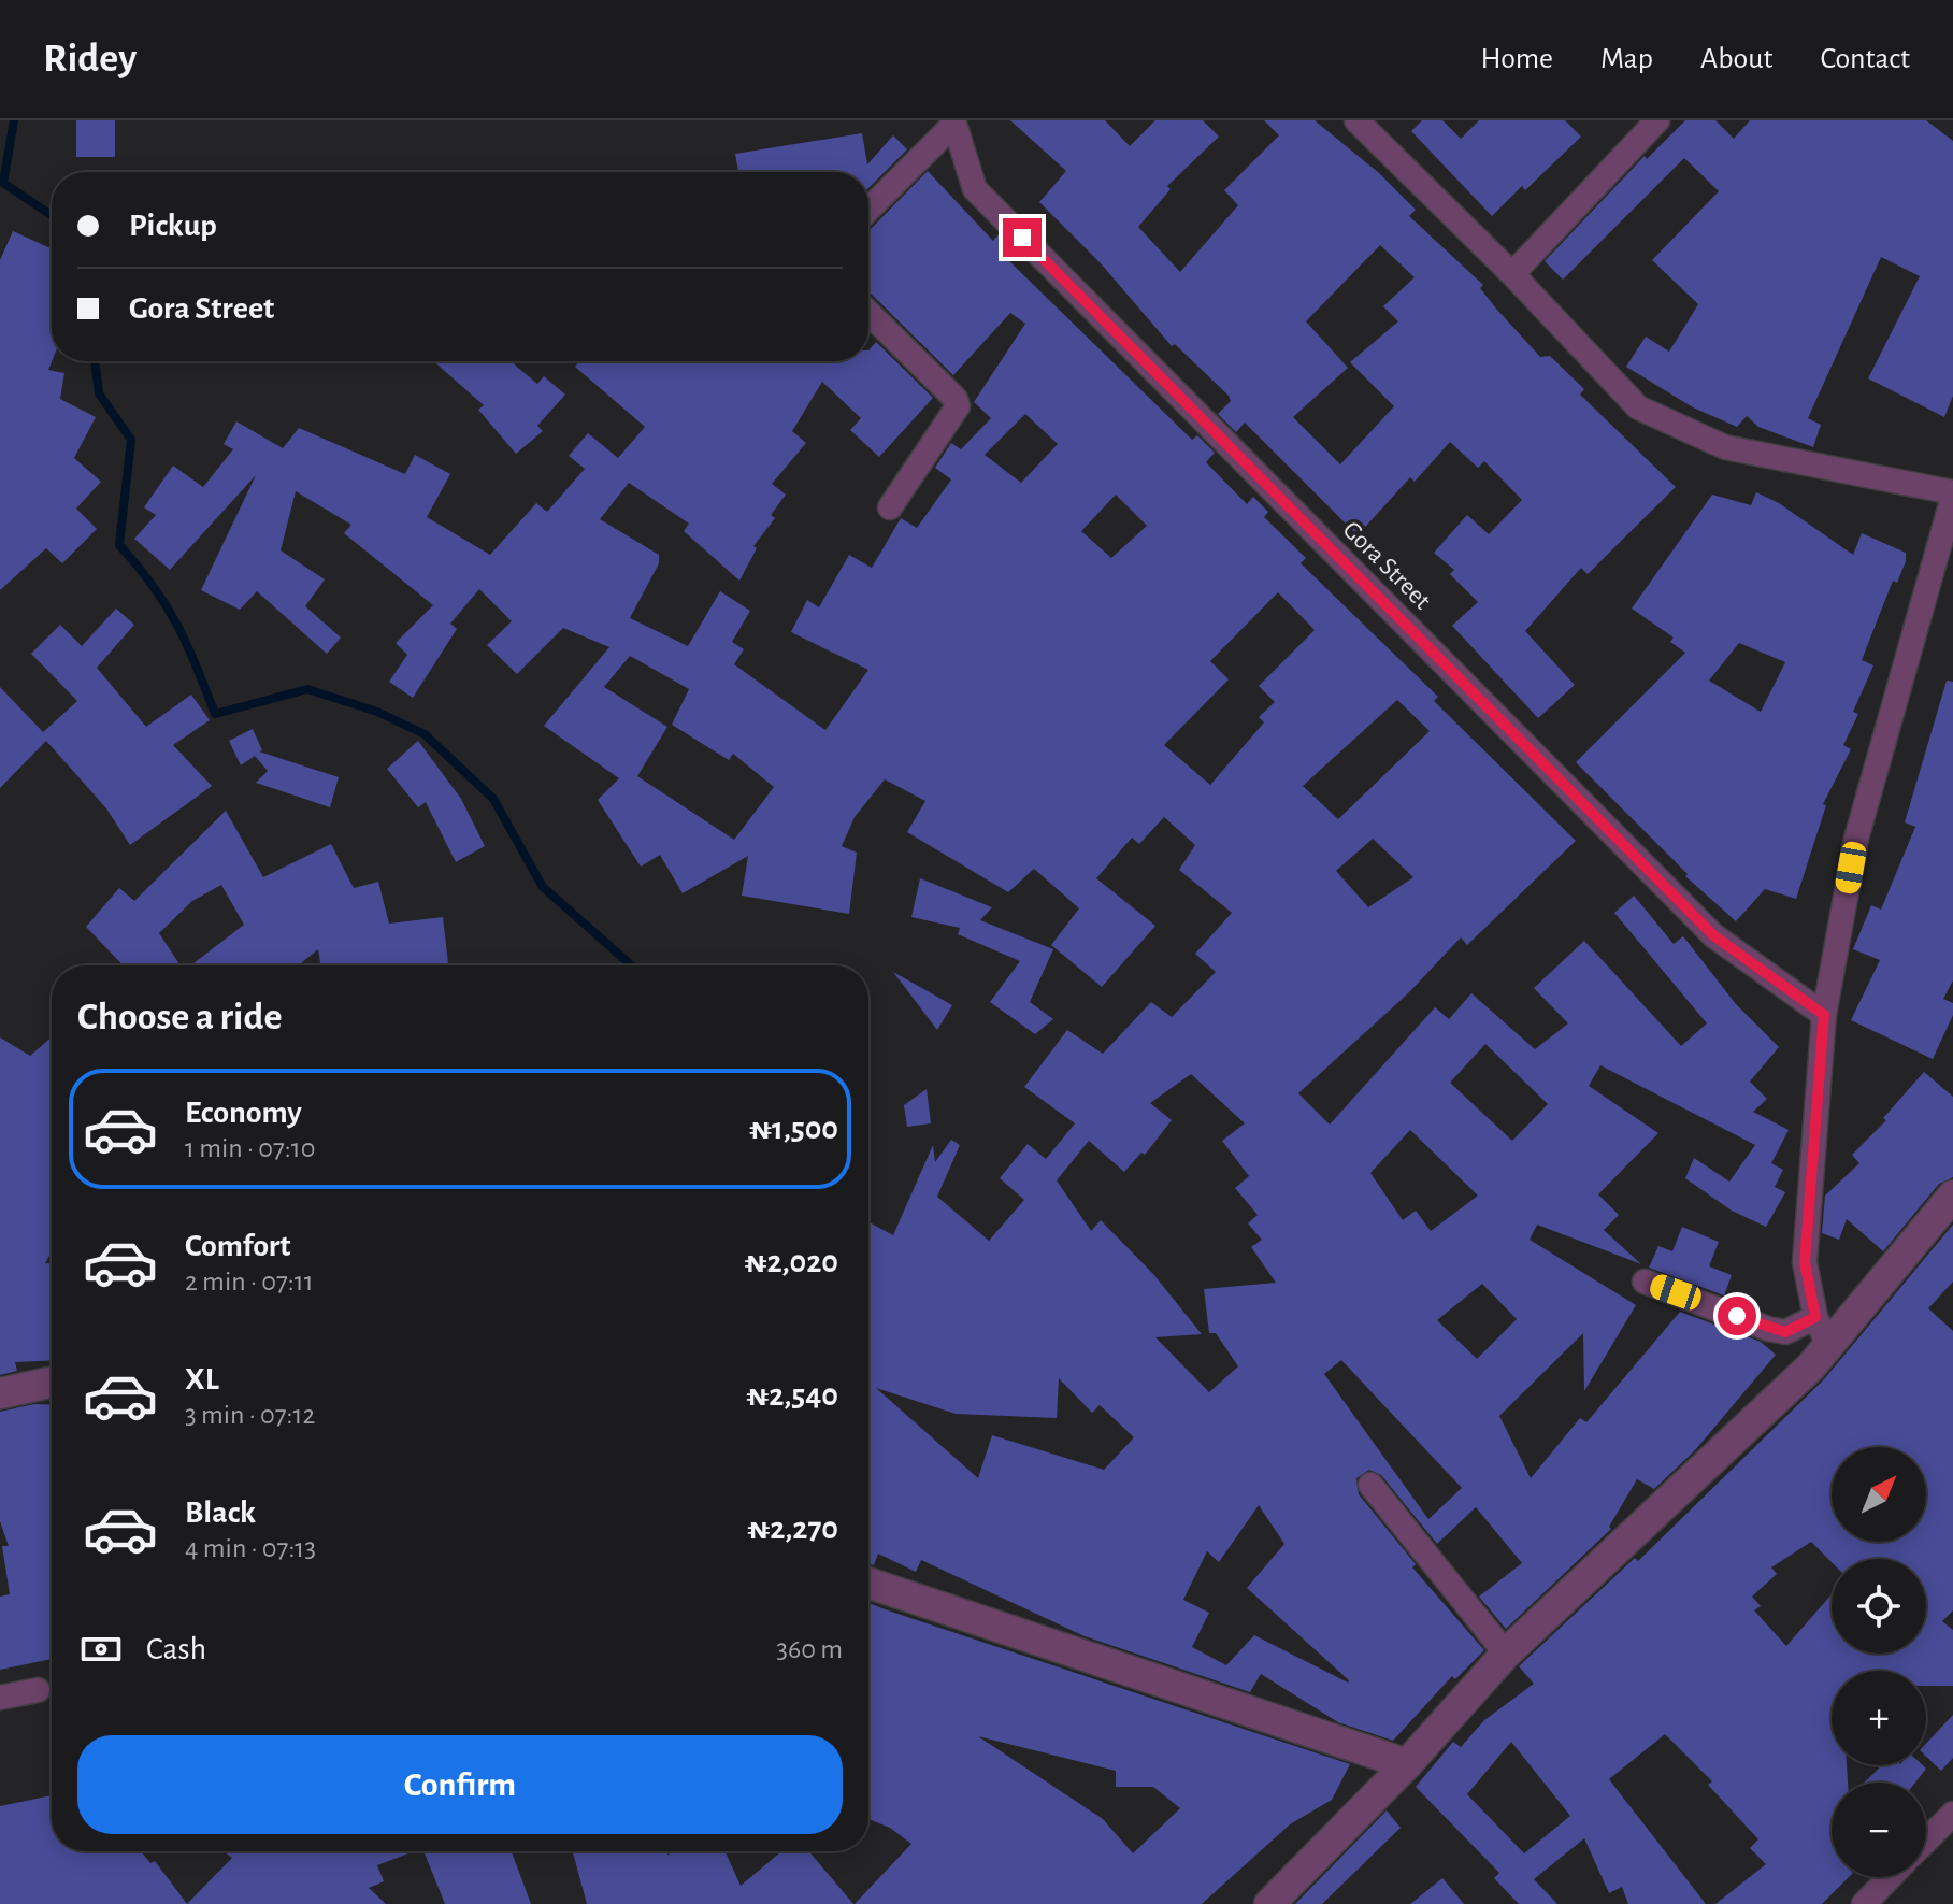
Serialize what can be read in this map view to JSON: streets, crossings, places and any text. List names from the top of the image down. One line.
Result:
{"streets":{"street":["Gora Street"]},"north":"top right","page":{"header":"Ridey","nav":["Home","Map","About","Contact"],"banner":["Pickup","Gora Street"],"heading":"Choose a ride","list":[{"name":"Economy","note":"1 min · 07:10","value":"₦1,500"},{"name":"Comfort","note":"2 min · 07:11","value":"₦2,020"},{"name":"XL","note":"3 min · 07:12","value":"₦2,540"},{"name":"Black","note":"4 min · 07:13","value":"₦2,270"}],"map_buttons":["+","−"],"pay":["Cash","360 m"],"buttons":"Confirm"}}
